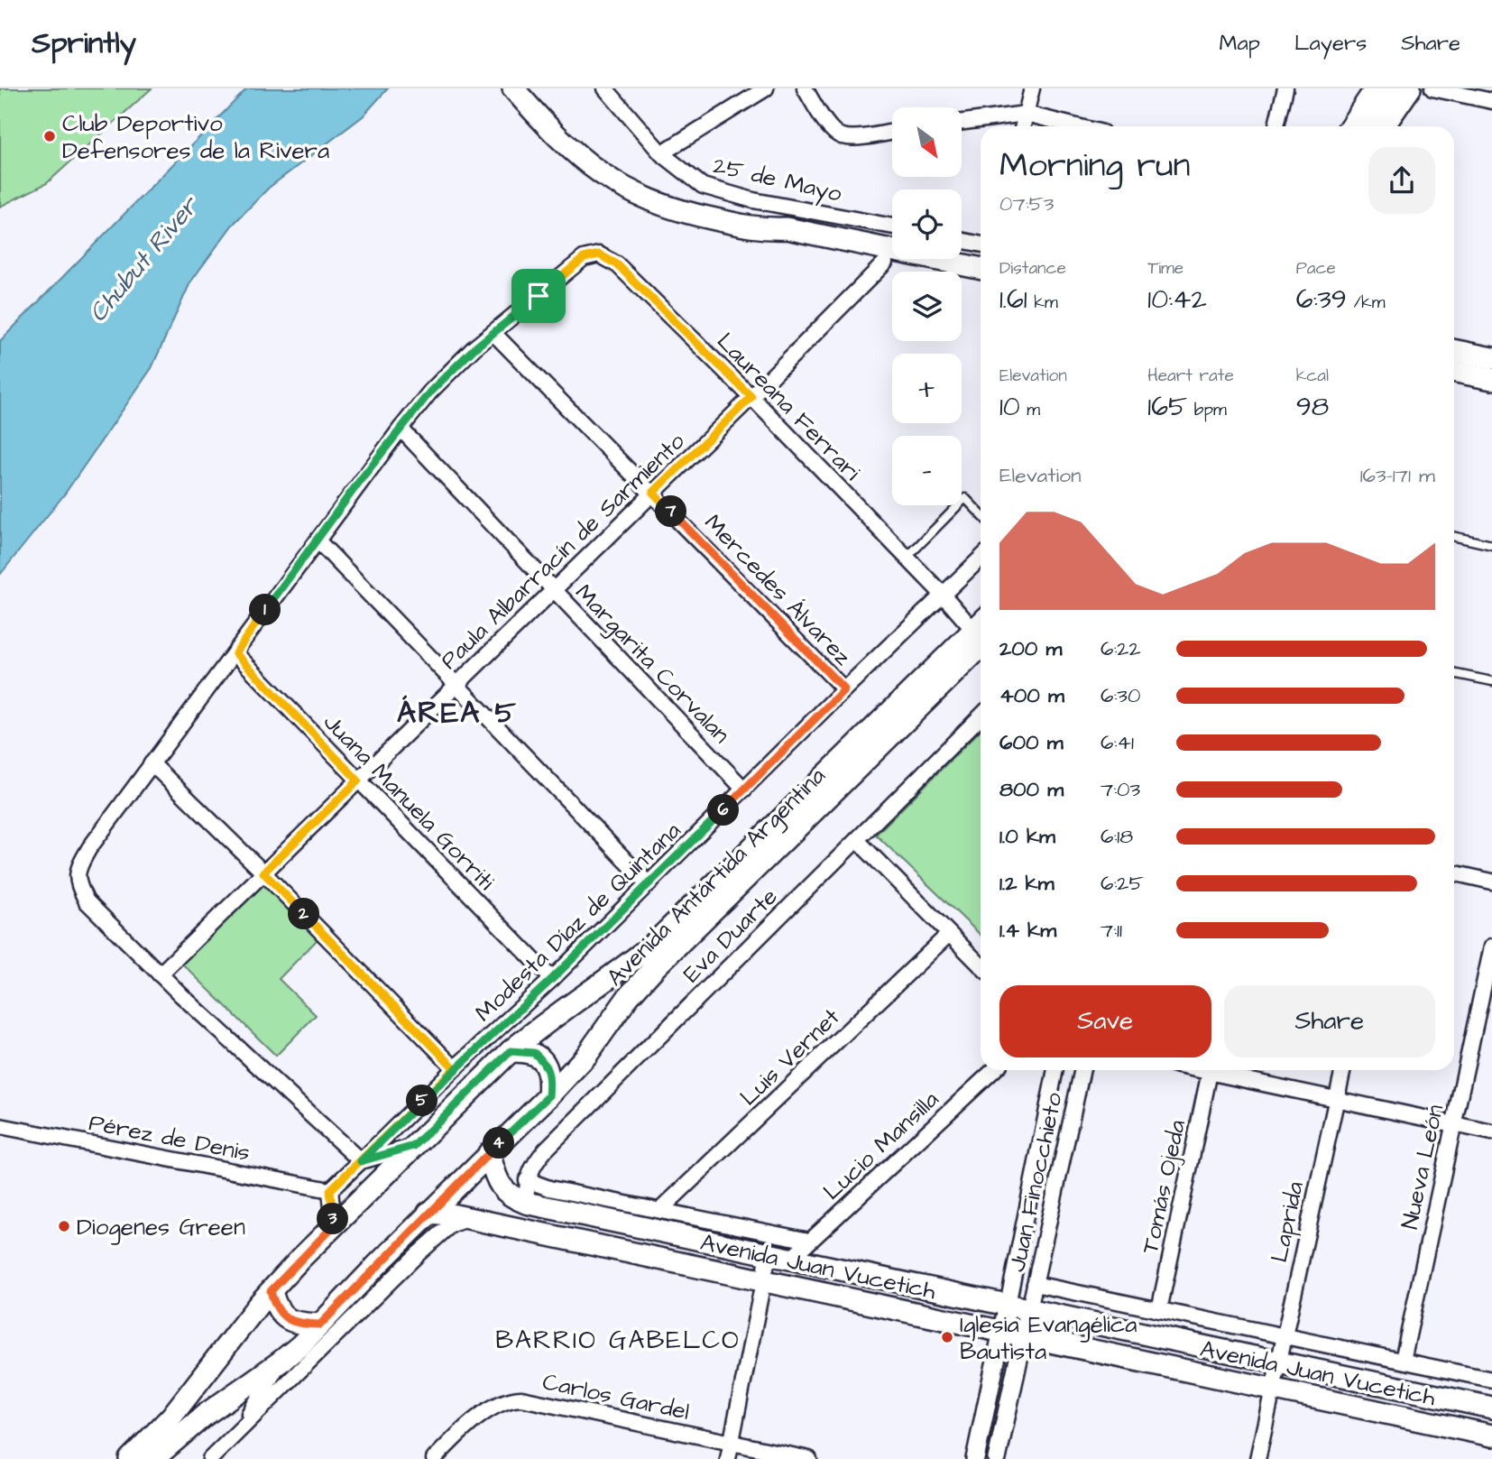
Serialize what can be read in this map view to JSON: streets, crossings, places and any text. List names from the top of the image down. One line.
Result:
{"streets":{"main road":["Avenida Antártida Argentina","Avenida Juan Vucetich"],"street":["25 de Mayo","Laureana Ferrari","Paula Albarracín de Sarmiento","Mercedes Álvarez","Margarita Corvalan","Juana Manuela Gorriti","Modesta Díaz de Quintana","Eva Duarte","Luis Vernet","Pérez de Denis","Lucio Mansilla","Nueva León","Juan Finocchieto","Tomás Ojeda","Laprida","Carlos Gardel"]},"crossings":[["Laureana Ferrari","Paula Albarracín de Sarmiento"],["Laureana Ferrari","Mercedes Álvarez"],["Laureana Ferrari","Modesta Díaz de Quintana"],["Paula Albarracín de Sarmiento","Mercedes Álvarez"],["Paula Albarracín de Sarmiento","Margarita Corvalan"],["Paula Albarracín de Sarmiento","Juana Manuela Gorriti"],["Mercedes Álvarez","Modesta Díaz de Quintana"],["Margarita Corvalan","Modesta Díaz de Quintana"],["Juana Manuela Gorriti","Modesta Díaz de Quintana"],["Avenida Antártida Argentina","Avenida Juan Vucetich"],["Modesta Díaz de Quintana","Pérez de Denis"],["Eva Duarte","Avenida Juan Vucetich"],["Lucio Mansilla","Avenida Juan Vucetich"],["Juan Finocchieto","Avenida Juan Vucetich"],["Laprida","Avenida Juan Vucetich"]],"districts":["ÁREA 5","BARRIO GABELCO"],"water":["Chubut River"],"places":["Club Deportivo Defensores de la Rivera","Diogenes Green","Iglesia Evangélica Bautista"],"north":"bottom right","page":{"header":"Sprintly","nav":["Map","Layers","Share"],"map_buttons":["+","−"],"heading":["Morning run","07:53"],"stats":[["Distance","1.61 km"],["Time","10:42"],["Pace","6:39 /km"],["Elevation","10 m"],["Heart rate","165 bpm"],["kcal","98"]],"chart":["Elevation","163–171 m"],"pins":["7","1","6","2","5","4","3"],"list":[{"name":"200 m","note":"6:22"},{"name":"400 m","note":"6:30"},{"name":"600 m","note":"6:41"},{"name":"800 m","note":"7:03"},{"name":"1.0 km","note":"6:18"},{"name":"1.2 km","note":"6:25"},{"name":"1.4 km","note":"7:11"}],"buttons":["Save","Share"]}}
